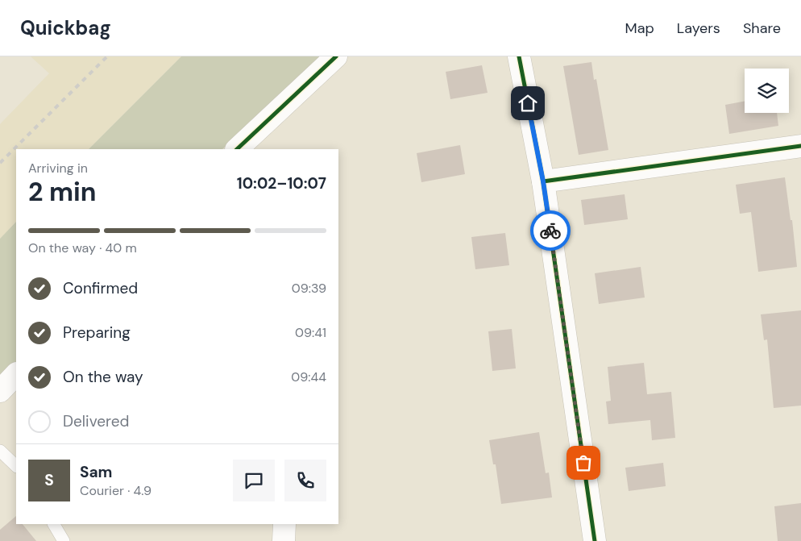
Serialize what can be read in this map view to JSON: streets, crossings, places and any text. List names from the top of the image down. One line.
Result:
{"page":{"header":"Quickbag","nav":["Map","Layers","Share"],"heading":["2 min","Arriving in","10:02–10:07"],"panel":["Sam","Courier · 4.9"],"bar":"On the way · 40 m","list":[["Confirmed","09:39"],["Preparing","09:41"],["On the way","09:44"],"Delivered"],"round":"S"}}
